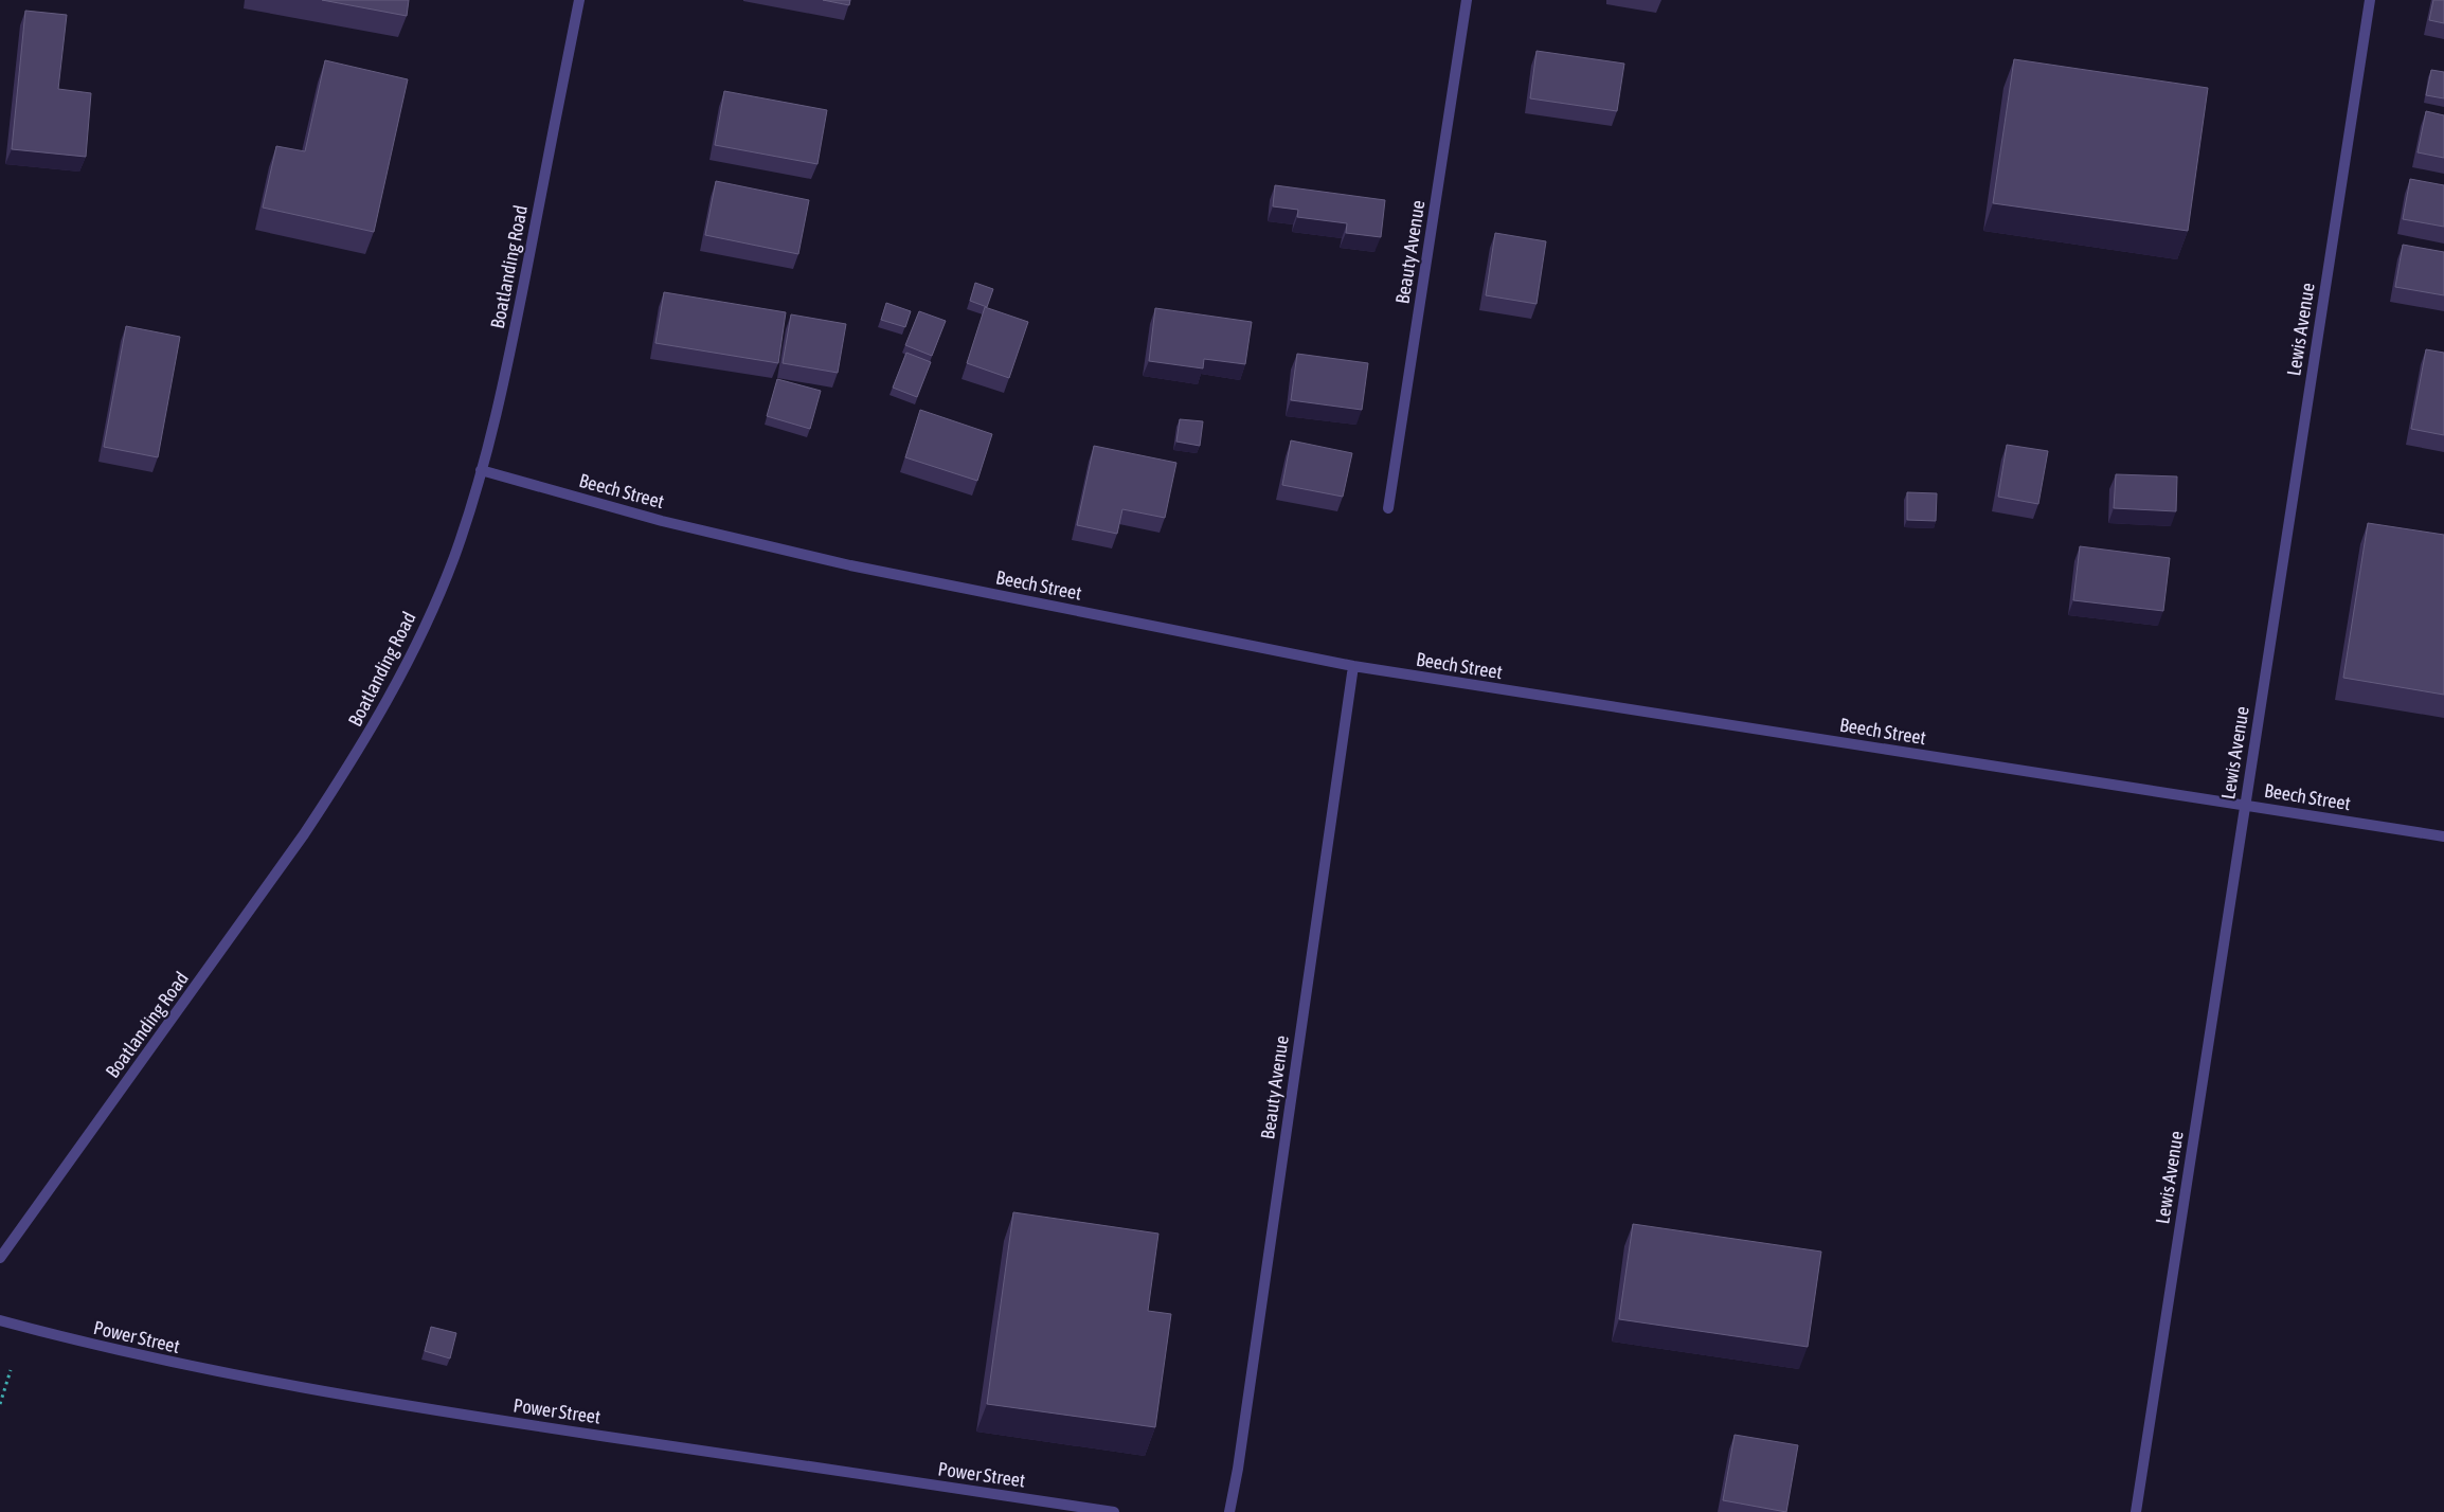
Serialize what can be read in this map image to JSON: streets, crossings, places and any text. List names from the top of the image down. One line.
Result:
{"streets":{"street":["Beauty Avenue","Boatlanding Road","Lewis Avenue","Beech Street","Power Street"]},"crossings":[["Beauty Avenue","Beech Street"],["Boatlanding Road","Beech Street"],["Lewis Avenue","Beech Street"]]}
